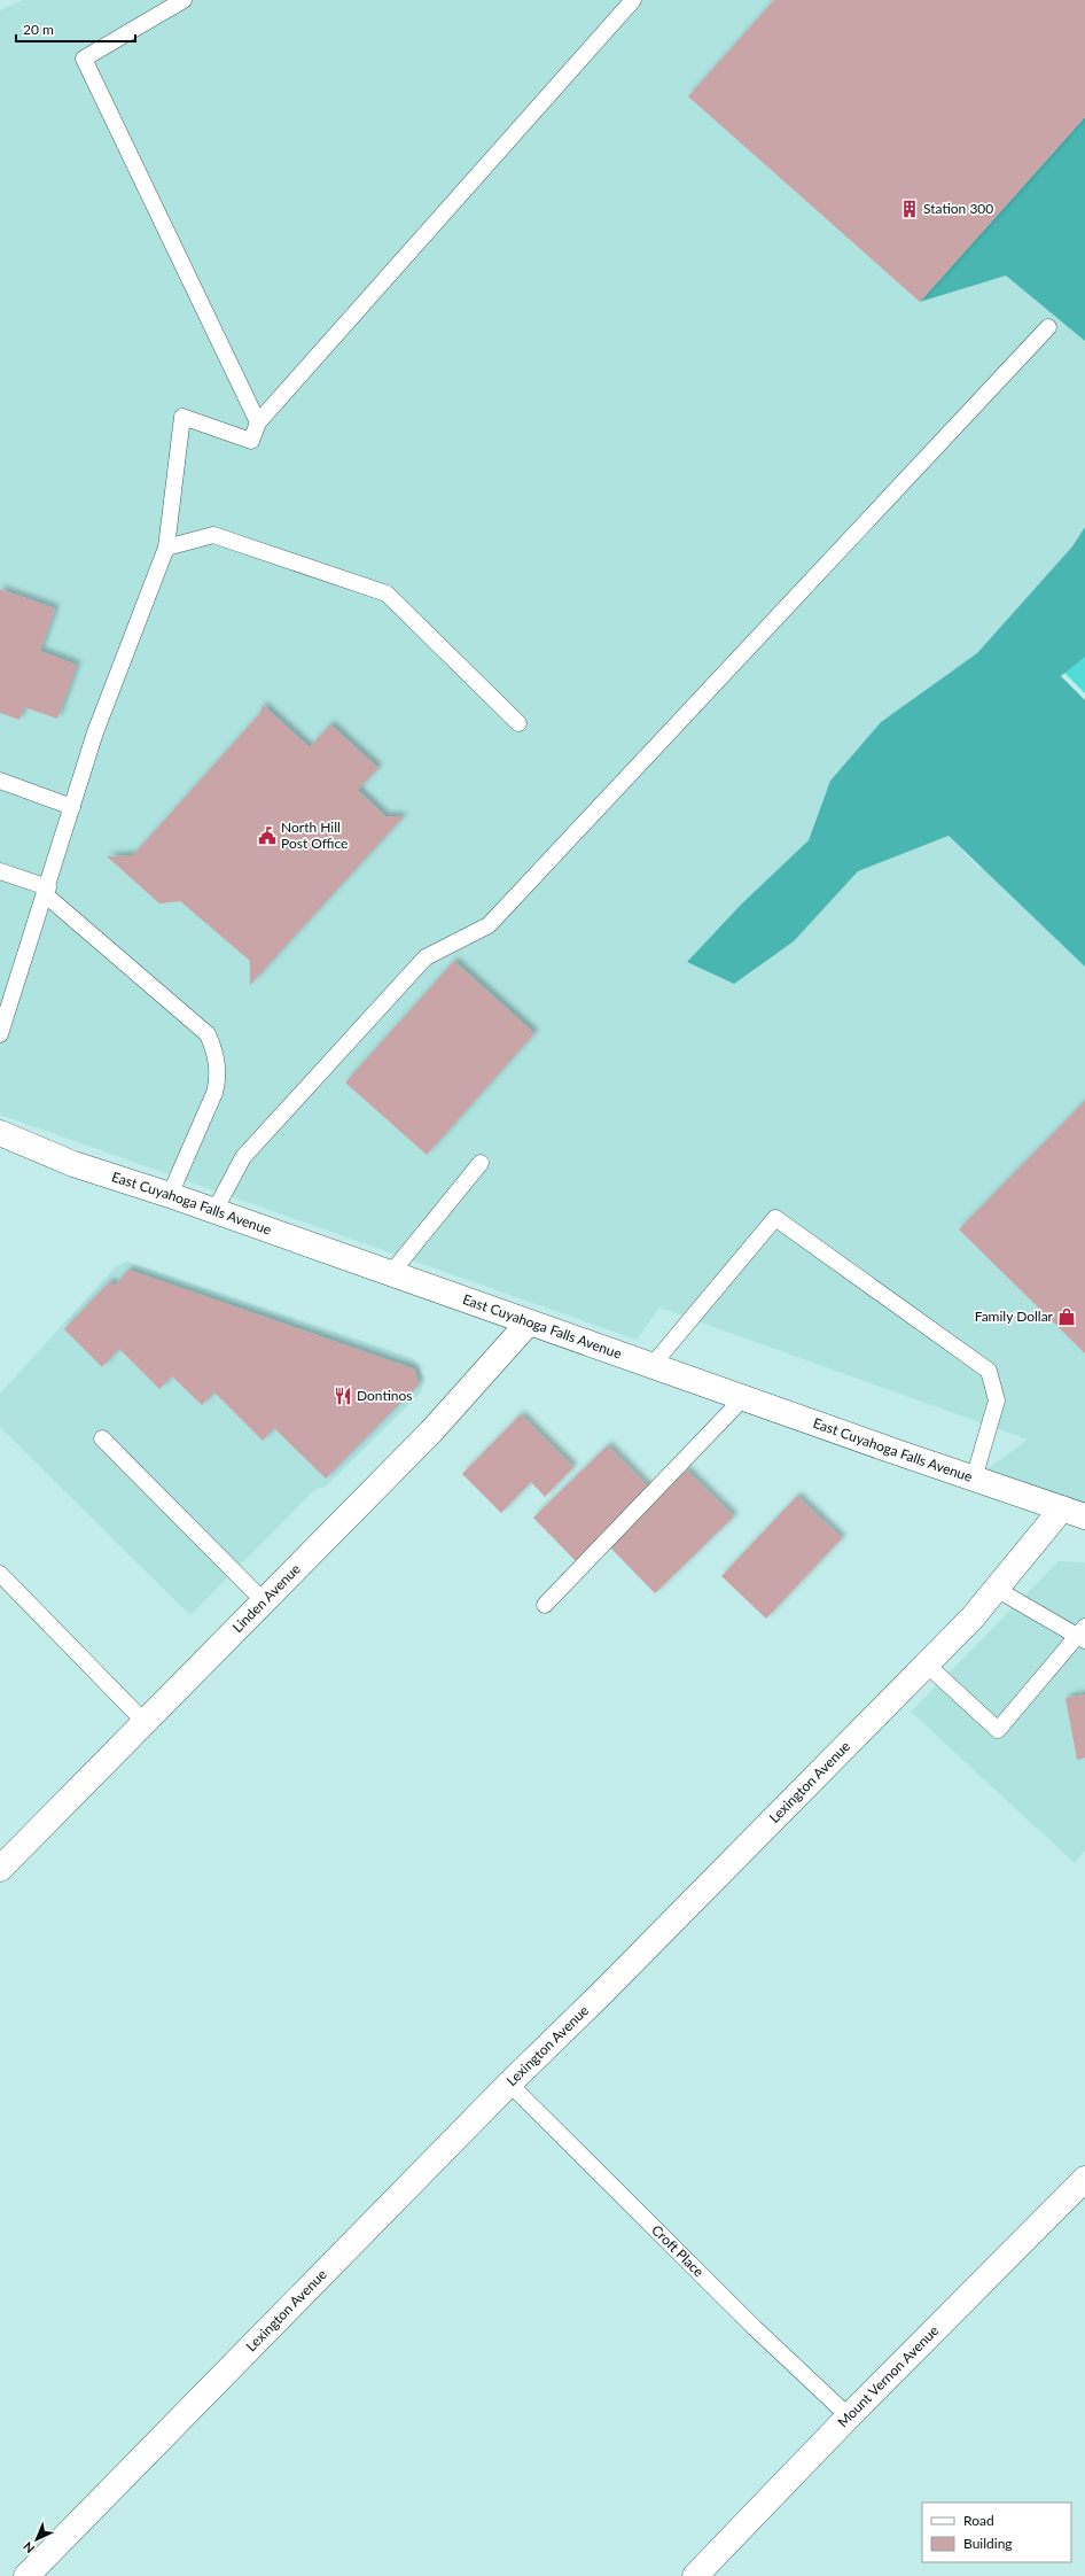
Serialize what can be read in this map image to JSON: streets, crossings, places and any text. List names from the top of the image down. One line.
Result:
{"streets":{"street":["East Cuyahoga Falls Avenue","Linden Avenue","Lexington Avenue","Mount Vernon Avenue"],"lane":["Croft Place"]},"crossings":[["East Cuyahoga Falls Avenue","Linden Avenue"],["East Cuyahoga Falls Avenue","Lexington Avenue"],["Lexington Avenue","Croft Place"],["Croft Place","Mount Vernon Avenue"]],"places":{"building":["Station 300"],"public building":["North Hill Post Office"],"shop":["Family Dollar"],"restaurant":["Dontinos"]},"legend":["Road","Building"],"scale_bar":"20 m","north":"bottom left"}
